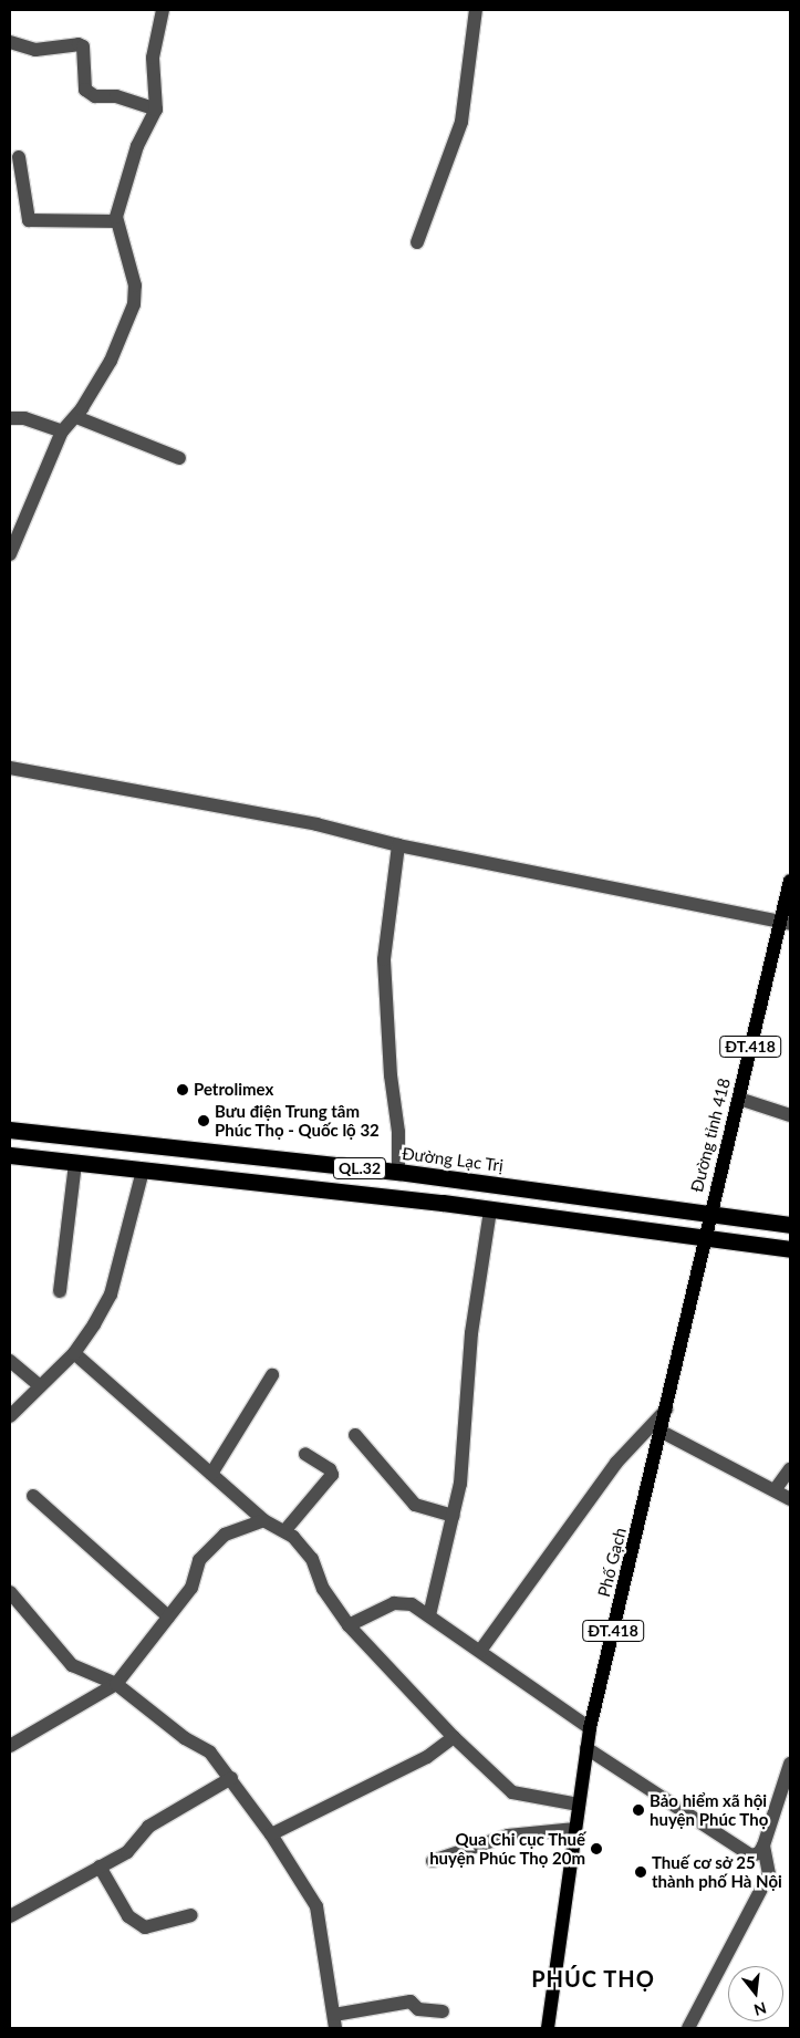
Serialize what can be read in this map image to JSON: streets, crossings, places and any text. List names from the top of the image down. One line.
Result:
{"streets":{"highway":["Đường Lạc Trị","QL.32"],"main road":["ĐT.418","Đường tỉnh 418","Phố Gạch"]},"crossings":[["Đường tỉnh 418","Đường Lạc Trị"],["Đường tỉnh 418","QL.32"],["Đường tỉnh 418","Phố Gạch"],["QL.32","Phố Gạch"]],"districts":["PHÚC THỌ"],"places":["Petrolimex","Bưu điện Trung tâm Phúc Thọ - Quốc lộ 32","Bảo hiểm xã hội huyện Phúc Thọ","Qua Chi cục Thuế huyện Phúc Thọ 20m","Thuế cơ sở 25 thành phố Hà Nội"],"north":"bottom"}
